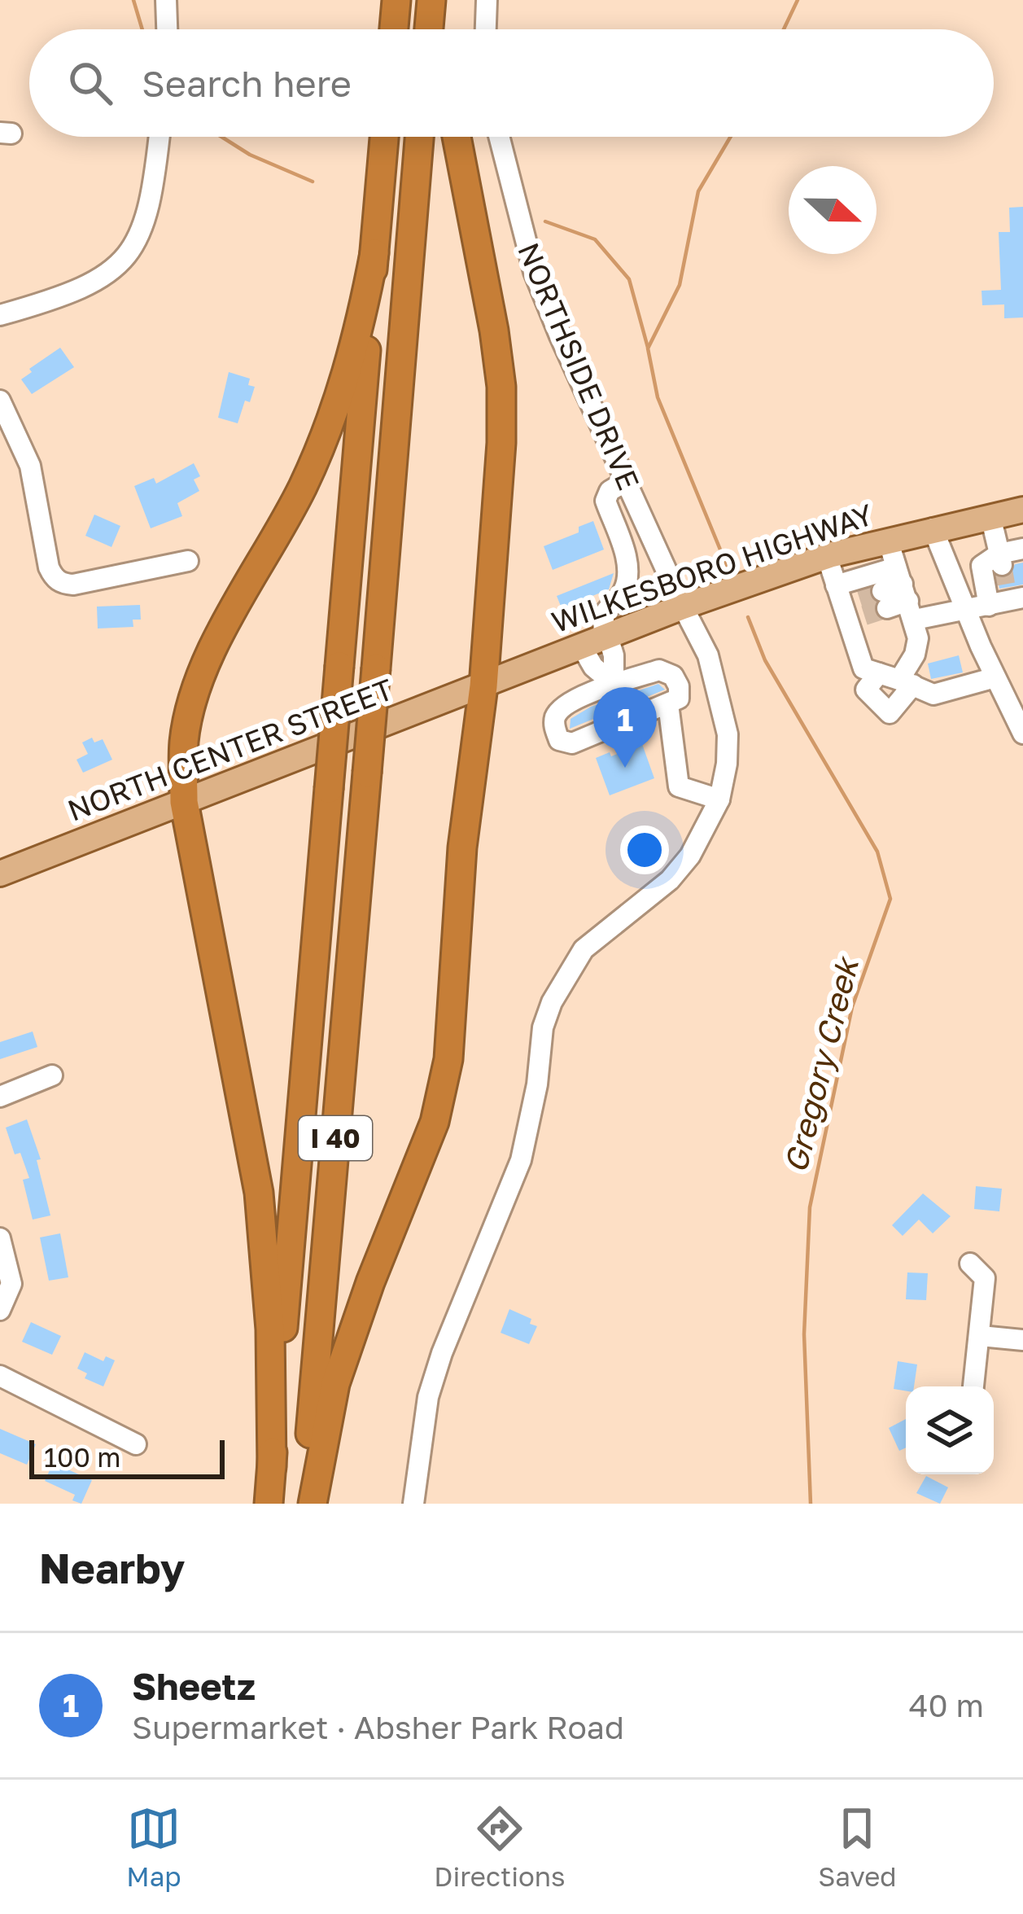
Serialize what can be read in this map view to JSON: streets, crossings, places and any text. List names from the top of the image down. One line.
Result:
{"streets":{"highway":["I 40"],"main road":["WILKESBORO HIGHWAY","NORTH CENTER STREET"],"street":["NORTHSIDE DRIVE"]},"crossings":[["NORTHSIDE DRIVE","WILKESBORO HIGHWAY"],["WILKESBORO HIGHWAY","NORTH CENTER STREET"]],"water":["Gregory Creek"],"scale_bar":"100 m","north":"right","page":{"search":"Search here","pins":"1","scale":"100 m","heading":"Nearby","list":[{"mark":"1","name":"Sheetz","note":"Supermarket · Absher Park Road","value":"40 m"}],"nav":["Map","Directions","Saved"]}}
